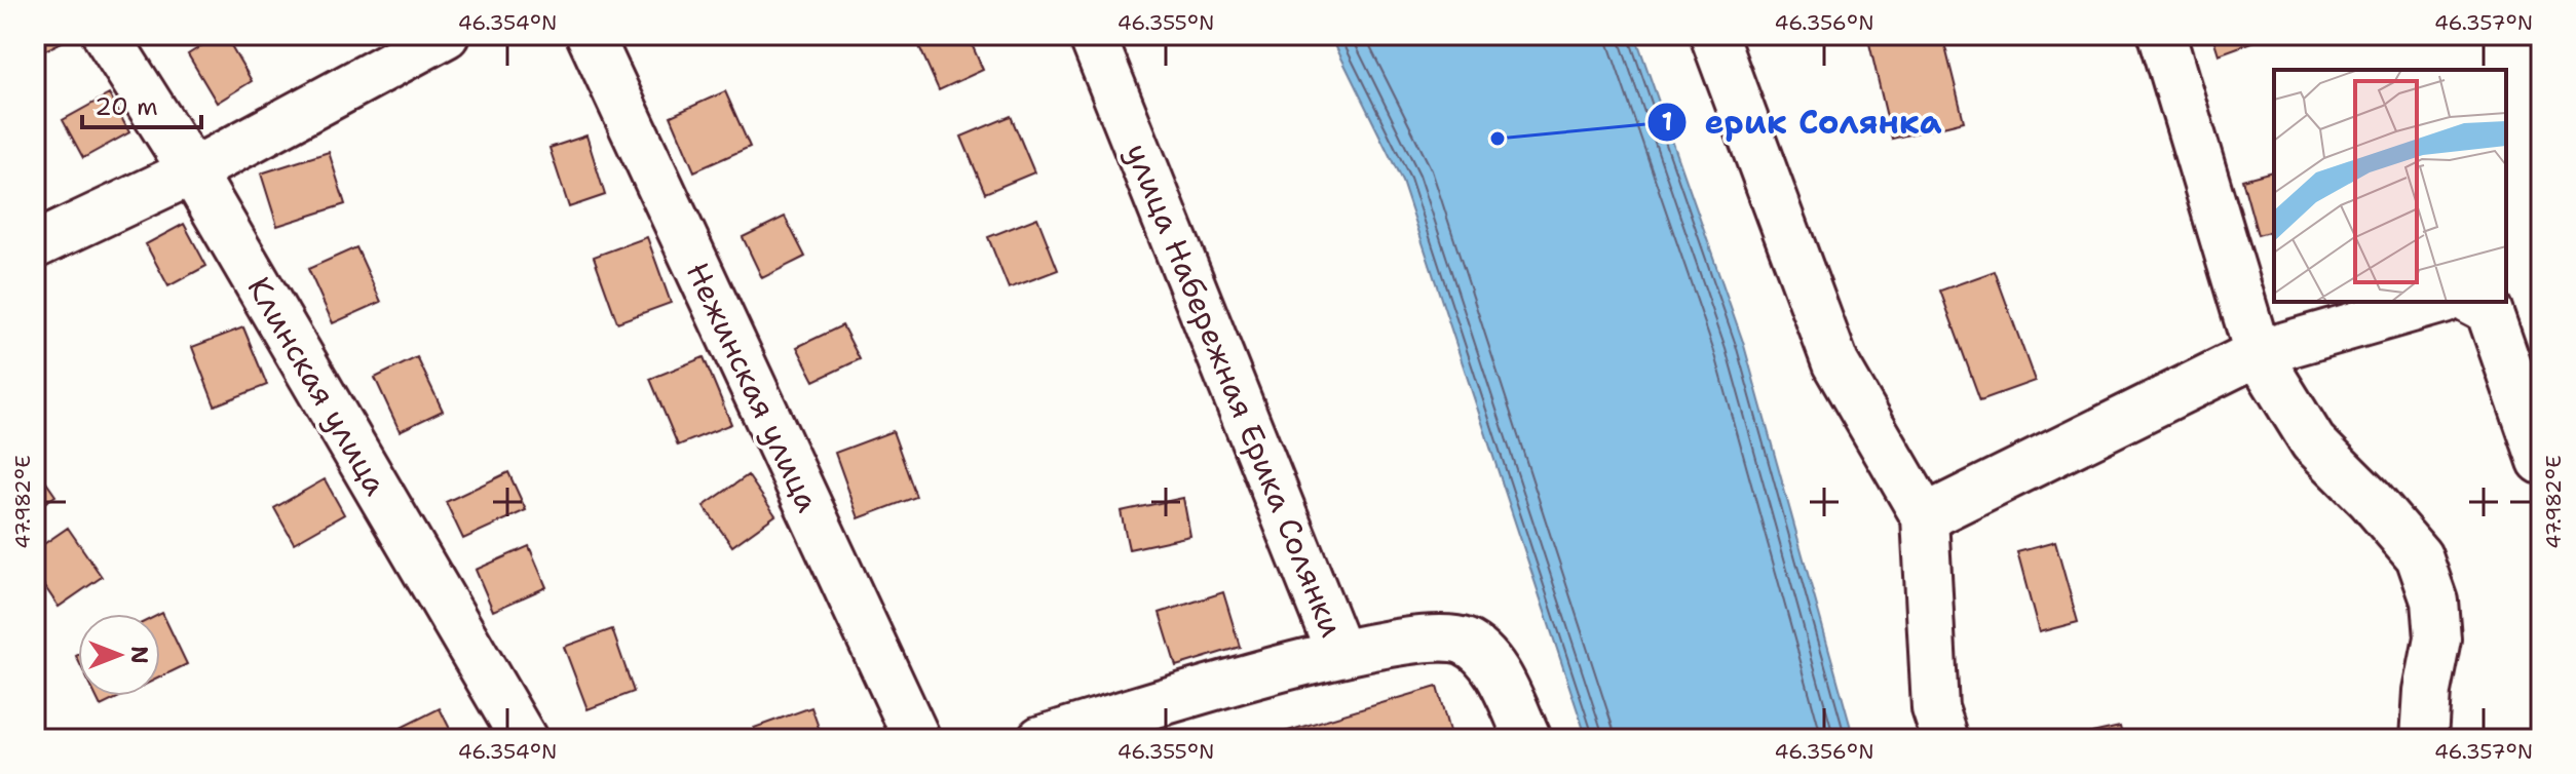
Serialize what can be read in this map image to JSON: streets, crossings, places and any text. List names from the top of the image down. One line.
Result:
{"streets":{"street":["Клинская улица","Нежинская улица","улица Набережная Ерика Солянки"]},"places":["ерик Солянка"],"scale_bar":"20 m","north":"right","coordinates":["46.354°N","46.355°N","46.356°N","46.357°N","47.982°E"]}
